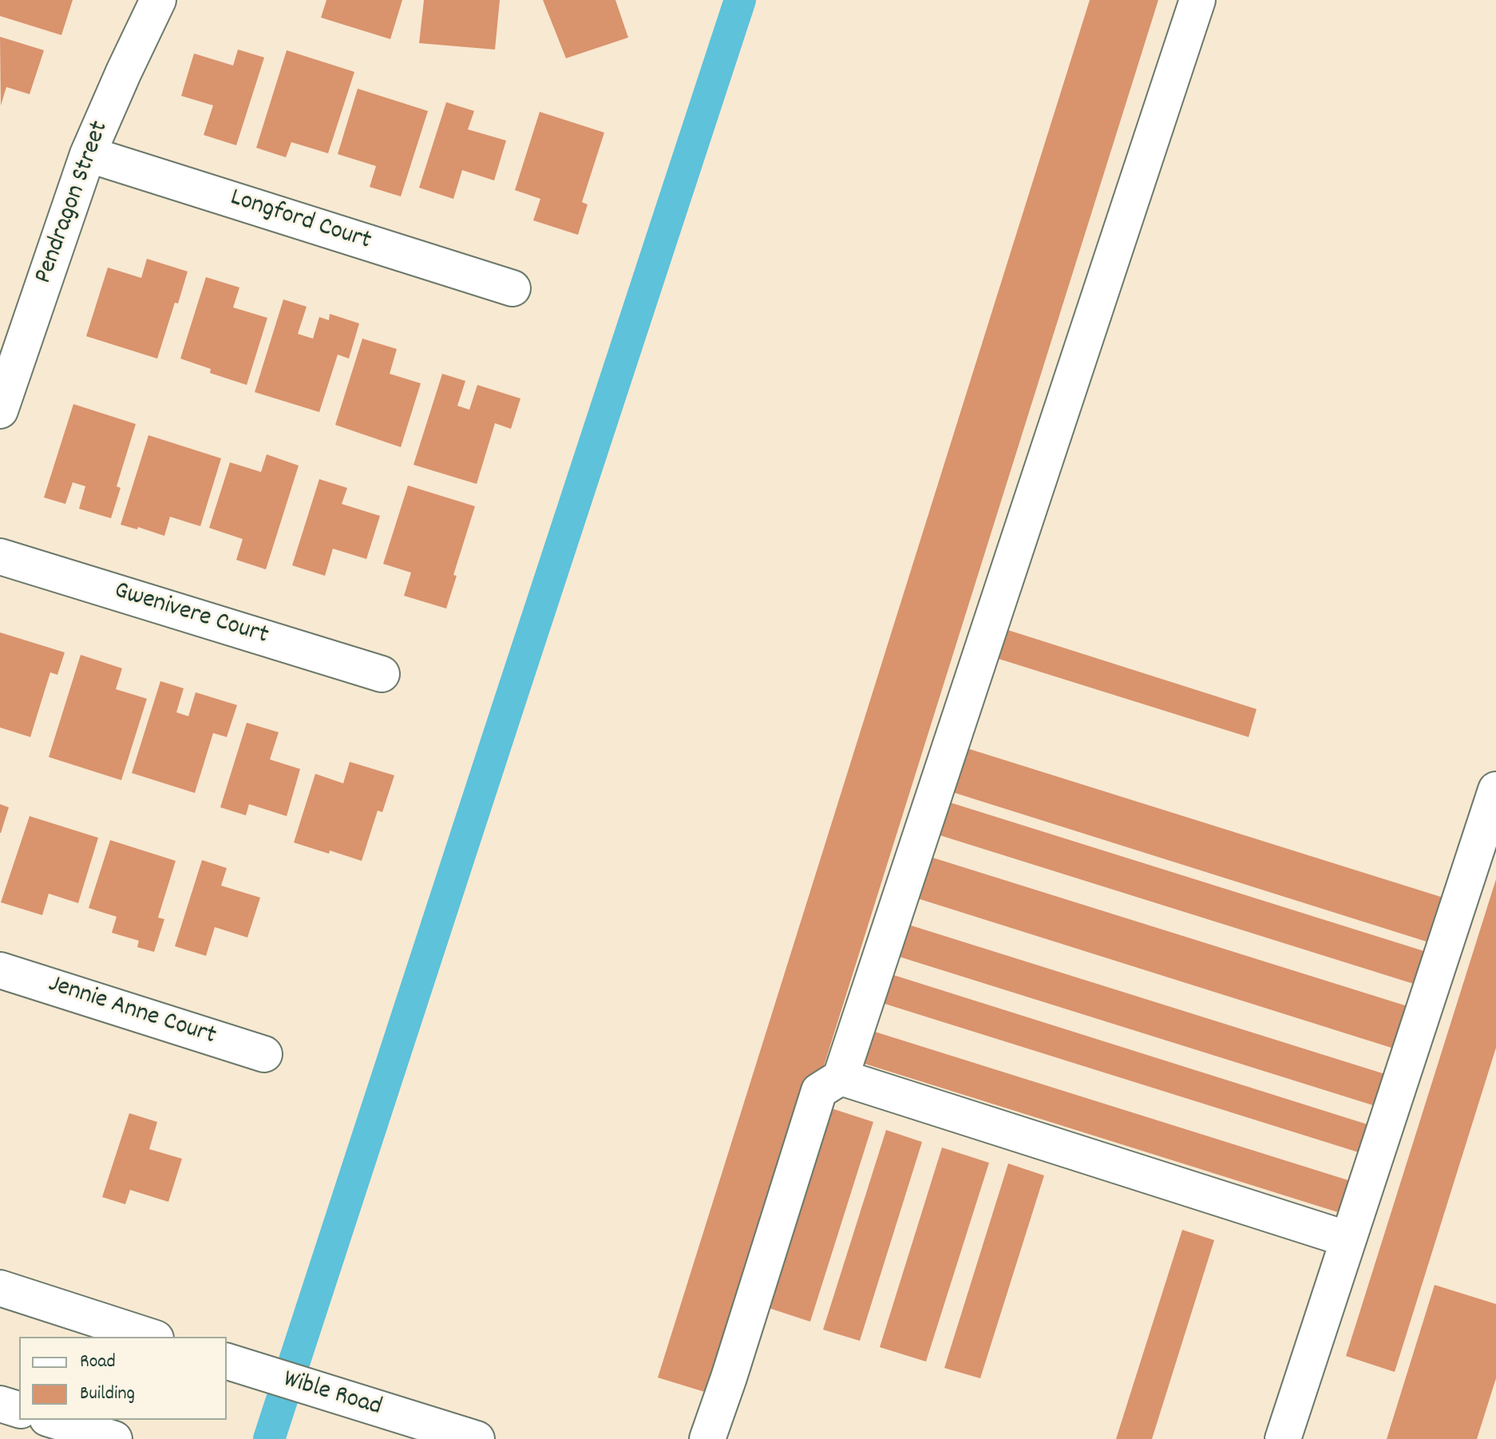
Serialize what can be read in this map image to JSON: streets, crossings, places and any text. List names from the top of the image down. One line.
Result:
{"streets":{"street":["Pendragon Street","Longford Court","Gwenivere Court","Jennie Anne Court","Wible Road"]},"crossings":[["Pendragon Street","Longford Court"]],"legend":["Road","Building"]}
